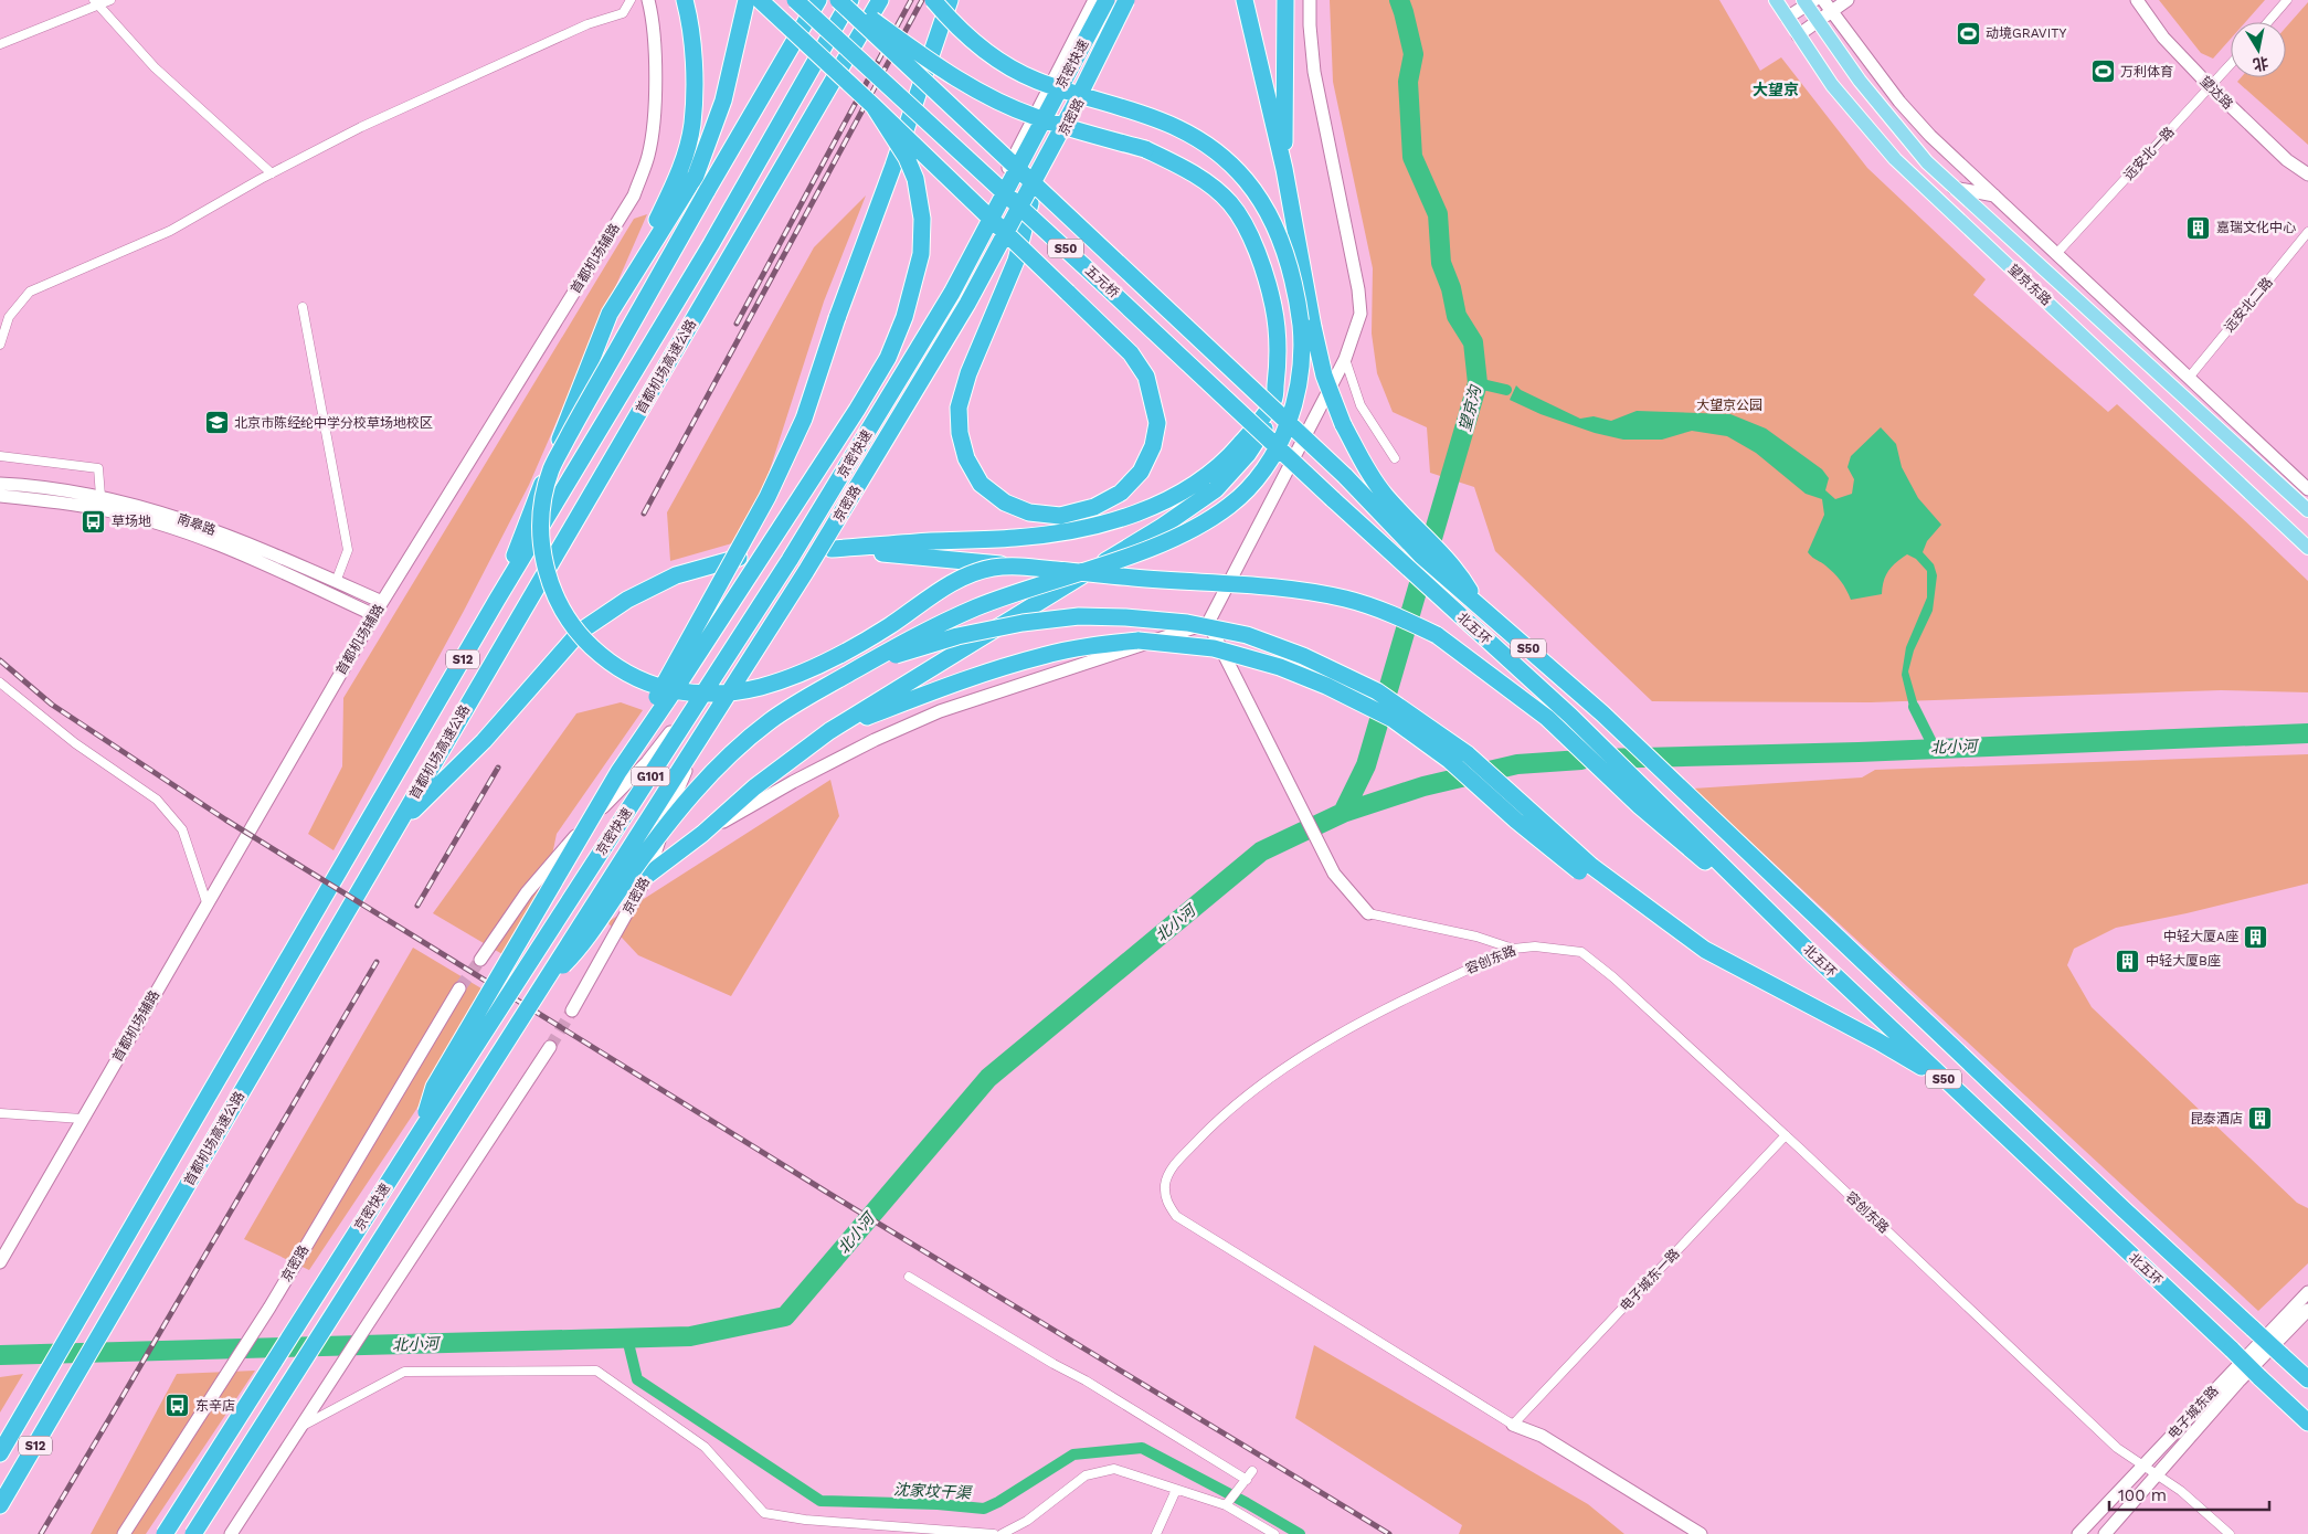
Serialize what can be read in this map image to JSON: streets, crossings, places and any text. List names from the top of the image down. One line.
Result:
{"streets":{"highway":["京密快速","S50","五元桥","首都机场高速公路","北五环","S12","G101"],"main road":["望达路","京密路","首都机场辅路","望京东路","南皋路","电子城东路"],"street":["远安北一路","远安北二路","容创东路","电子城东一路"]},"crossings":[["望达路","远安北一路"],["首都机场辅路","南皋路"],["五元桥","北五环"],["容创东路","电子城东一路"],["容创东路","电子城东路"]],"districts":["大望京"],"water":["望京沟","北小河","沈家坟干渠"],"parks":["大望京公园"],"places":{"sports":["动境GRAVITY","万利体育"],"building":["嘉瑞文化中心","中轻大厦A座","中轻大厦B座","昆泰酒店"],"school or university":["北京市陈经纶中学分校草场地校区"],"bus stop":["草场地","东辛店"]},"scale_bar":"100 m","north":"bottom"}
